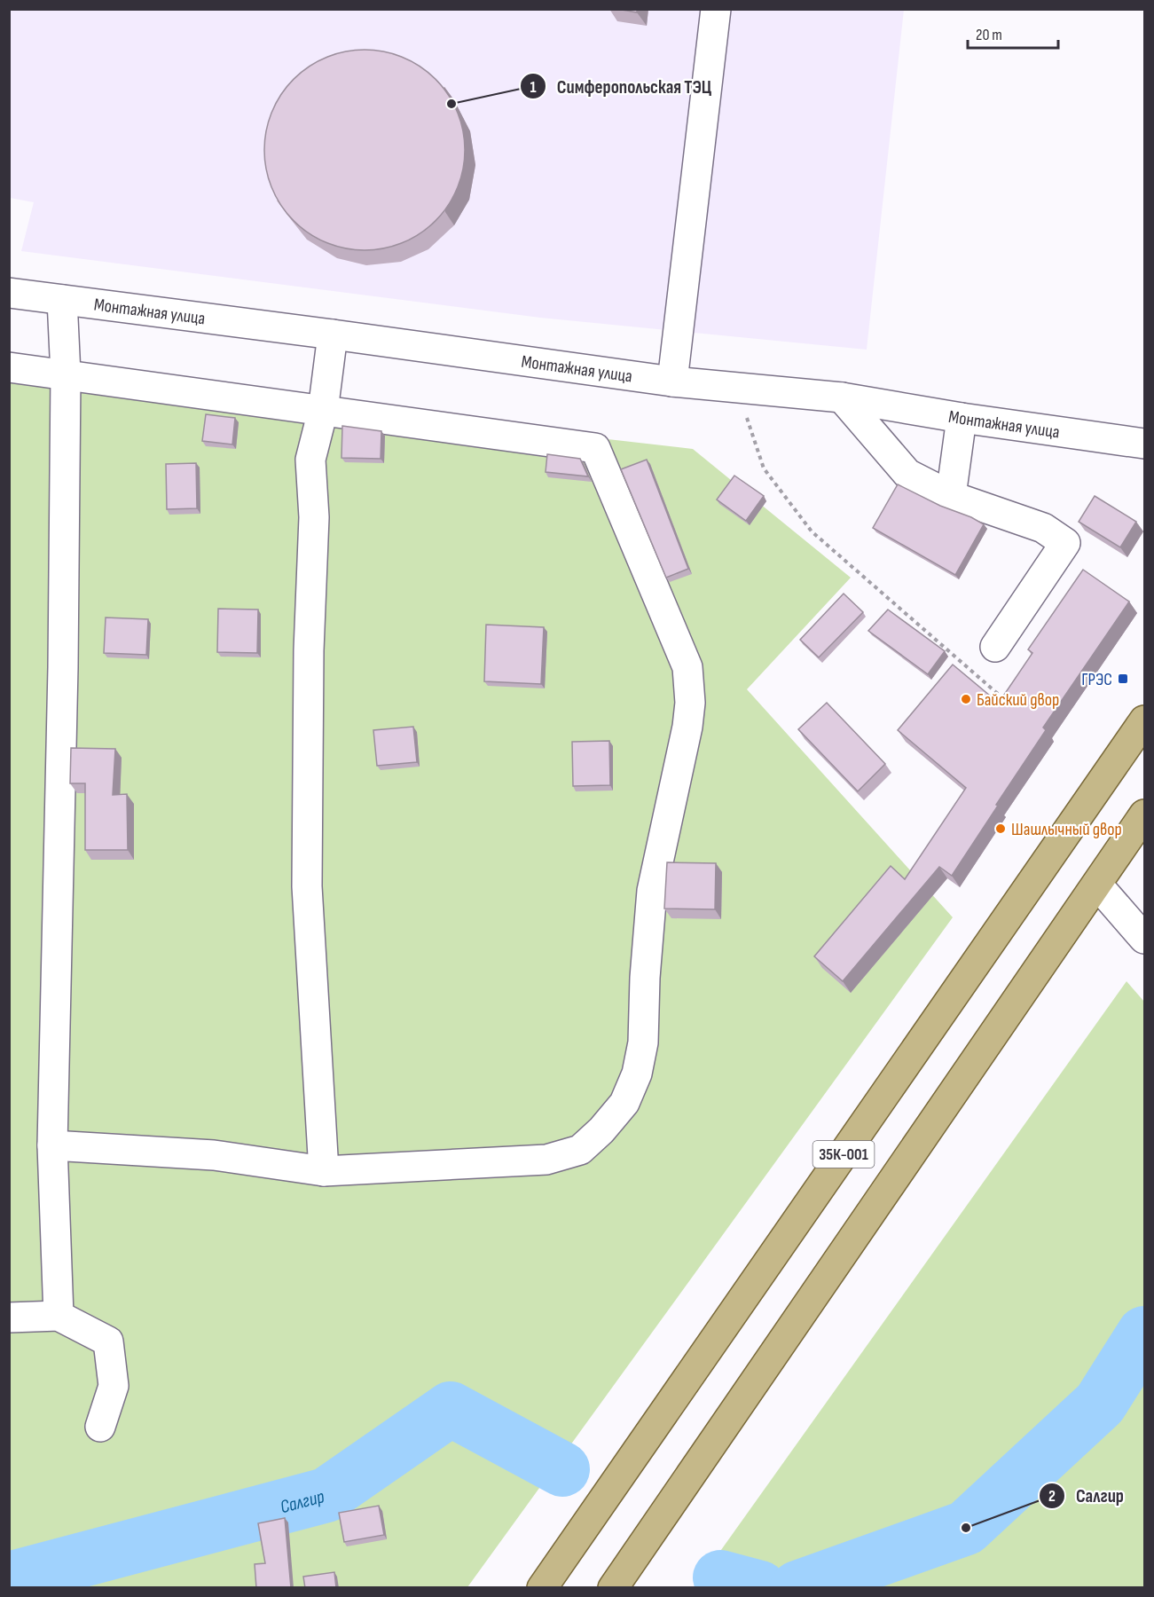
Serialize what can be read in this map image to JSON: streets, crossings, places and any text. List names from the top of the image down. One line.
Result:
{"streets":{"main road":["35К-001"],"street":["Монтажная улица"]},"water":["Салгир"],"places":{"other":["Симферопольская ТЭЦ","Байский двор","Шашлычный двор","Салгир"],"transit":["ГРЭС"]},"scale_bar":"20 m"}
